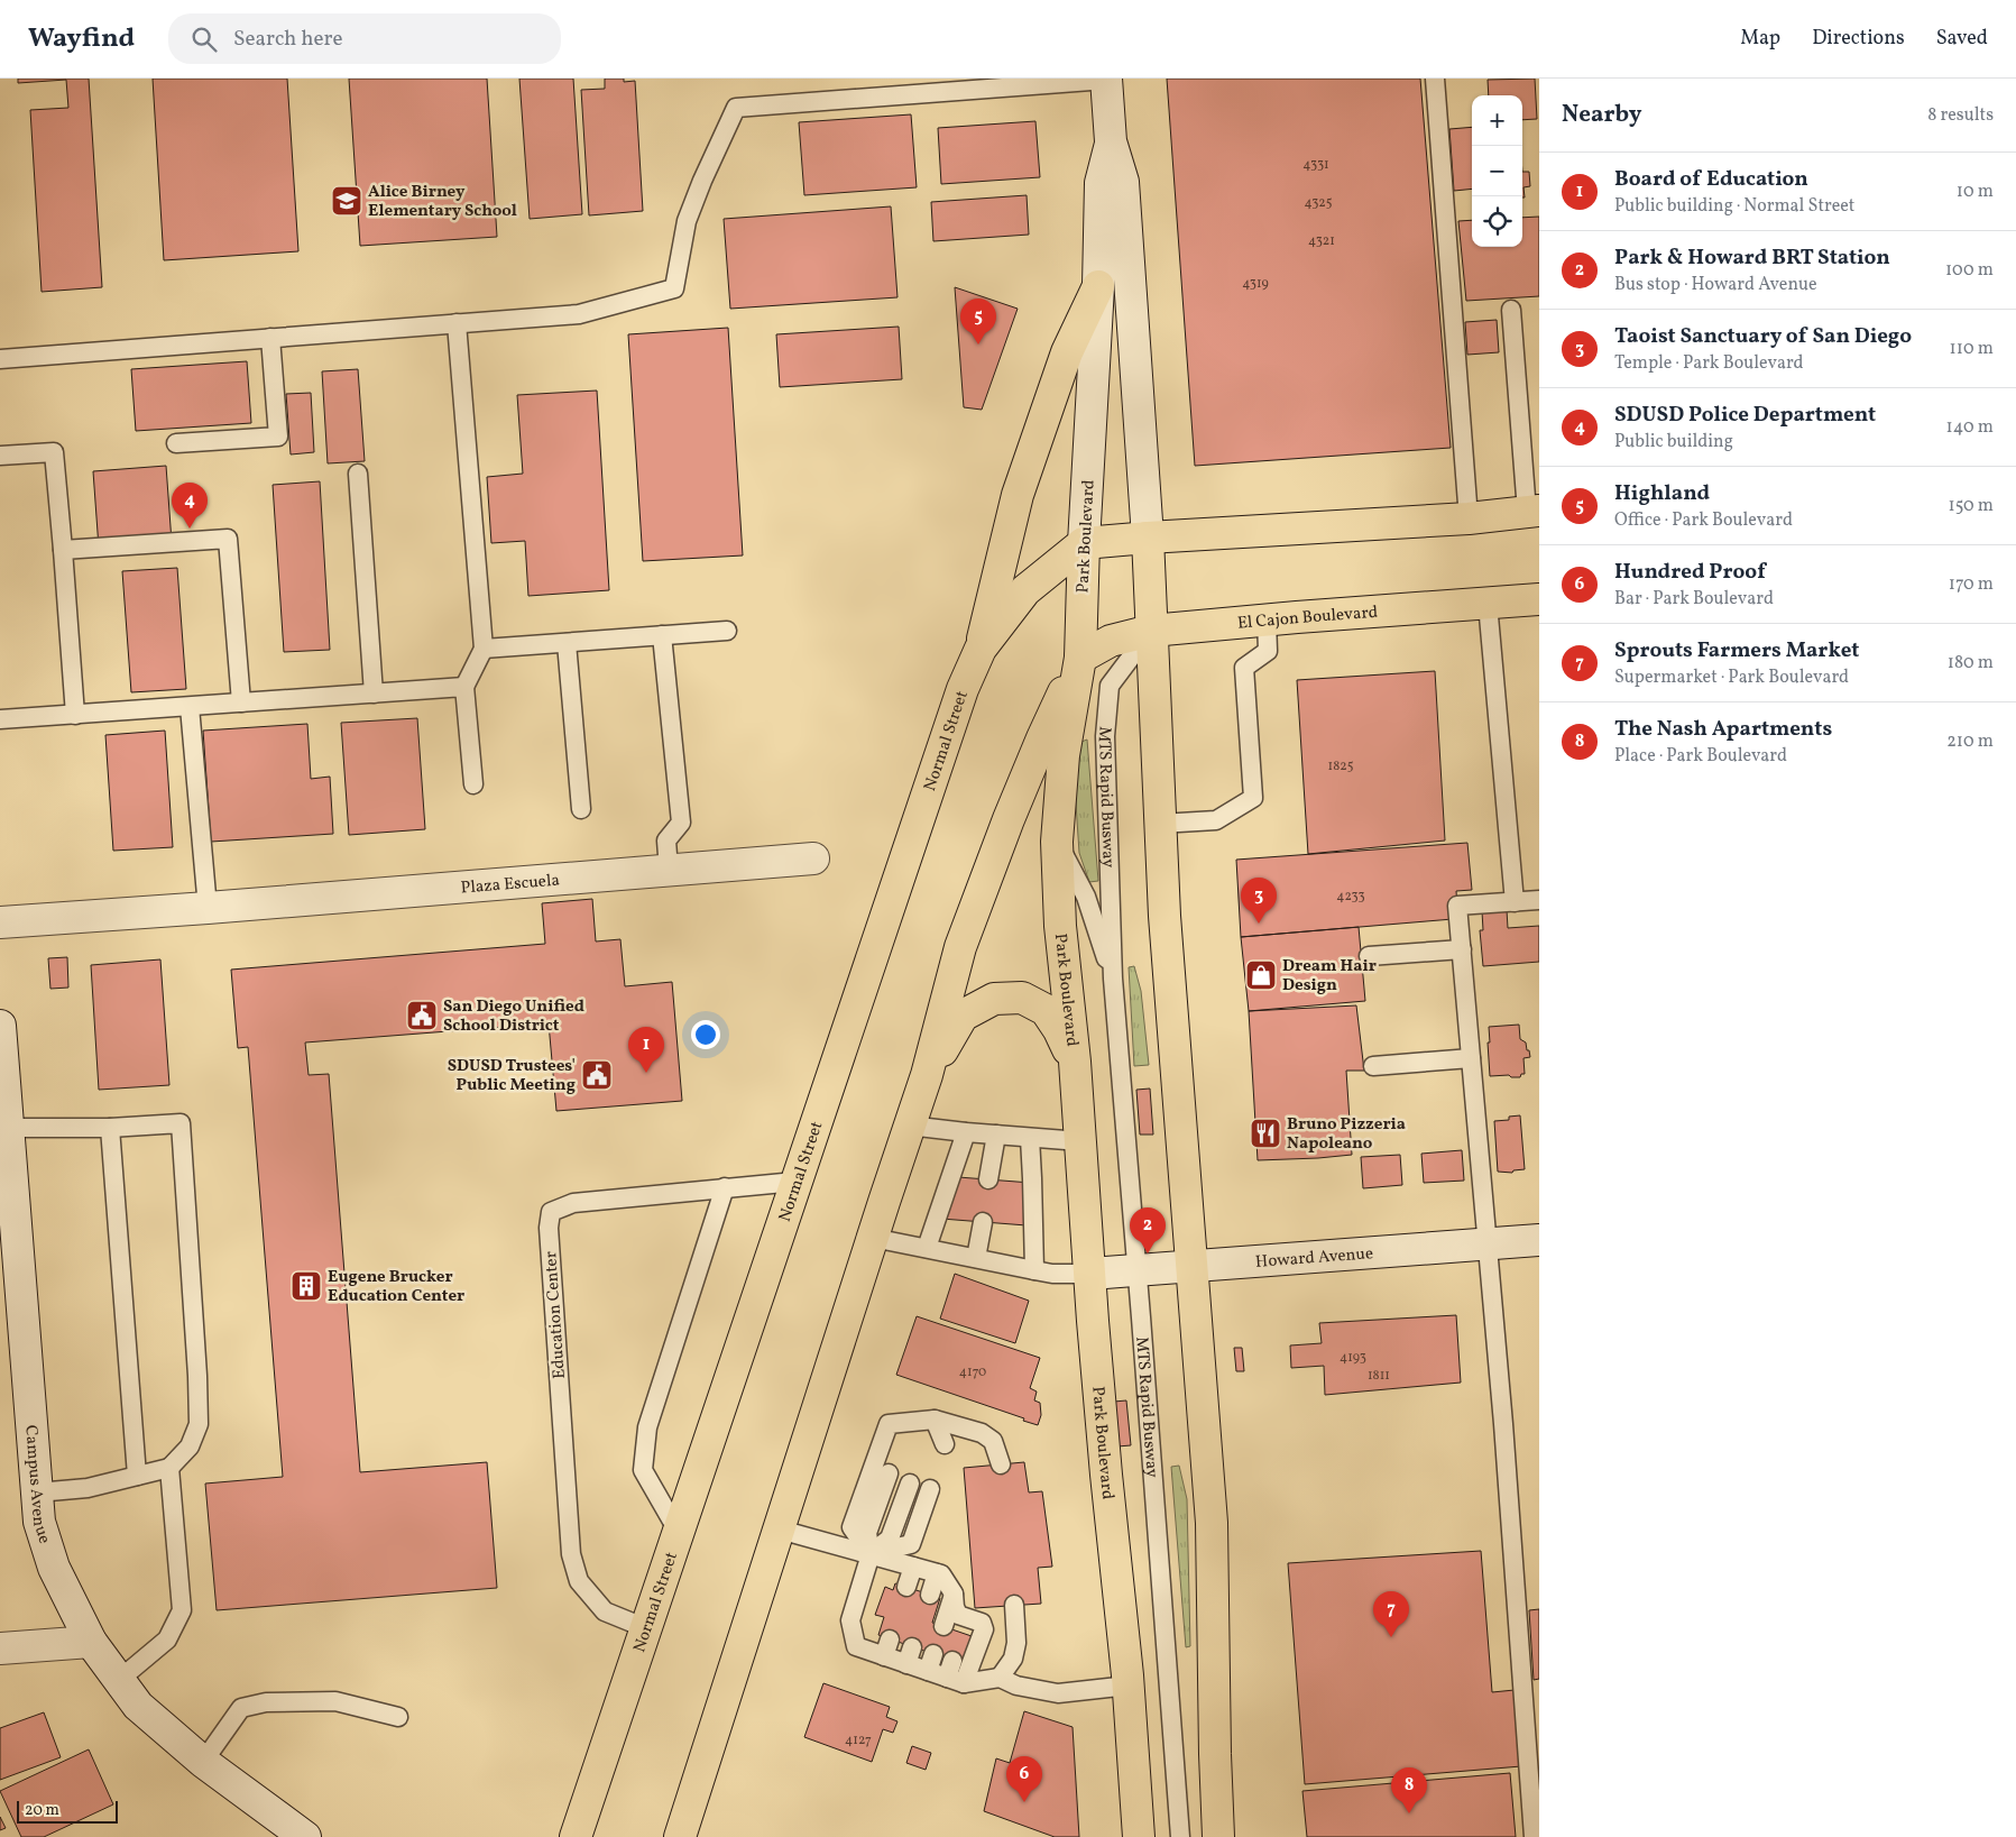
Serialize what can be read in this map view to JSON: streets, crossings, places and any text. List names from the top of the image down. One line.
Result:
{"streets":{"main road":["Park Boulevard","El Cajon Boulevard","Normal Street"],"street":["Plaza Escuela","Howard Avenue","Campus Avenue"],"lane":["MTS Rapid Busway","Education Center"]},"crossings":[["Park Boulevard","El Cajon Boulevard"],["Park Boulevard","Normal Street"],["Park Boulevard","MTS Rapid Busway"],["Park Boulevard","Howard Avenue"],["El Cajon Boulevard","MTS Rapid Busway"],["Normal Street","Education Center"],["MTS Rapid Busway","Howard Avenue"]],"places":{"school or university":["Alice Birney Elementary School"],"shop":["Dream Hair Design"],"public building":["San Diego Unified School District","SDUSD Trustees' Public Meeting"],"restaurant":["Bruno Pizzeria Napoleano"],"building":["Eugene Brucker Education Center"]},"house_numbers":["4331","4325","4321","4319","1825","4233","4193","4170","1811","4127"],"scale_bar":"20 m","page":{"header":"Wayfind","search":"Search here","nav":["Map","Directions","Saved"],"heading":["Nearby","8 results"],"map_buttons":["+","−"],"list":[{"mark":"1","name":"Board of Education","note":"Public building · Normal Street","value":"10 m"},{"mark":"2","name":"Park & Howard BRT Station","note":"Bus stop · Howard Avenue","value":"100 m"},{"mark":"3","name":"Taoist Sanctuary of San Diego","note":"Temple · Park Boulevard","value":"110 m"},{"mark":"4","name":"SDUSD Police Department","note":"Public building","value":"140 m"},{"mark":"5","name":"Highland","note":"Office · Park Boulevard","value":"150 m"},{"mark":"6","name":"Hundred Proof","note":"Bar · Park Boulevard","value":"170 m"},{"mark":"7","name":"Sprouts Farmers Market","note":"Supermarket · Park Boulevard","value":"180 m"},{"mark":"8","name":"The Nash Apartments","note":"Place · Park Boulevard","value":"210 m"}],"pins":["5","4","3","1","2","7","6","8"],"scale":"20 m"}}
